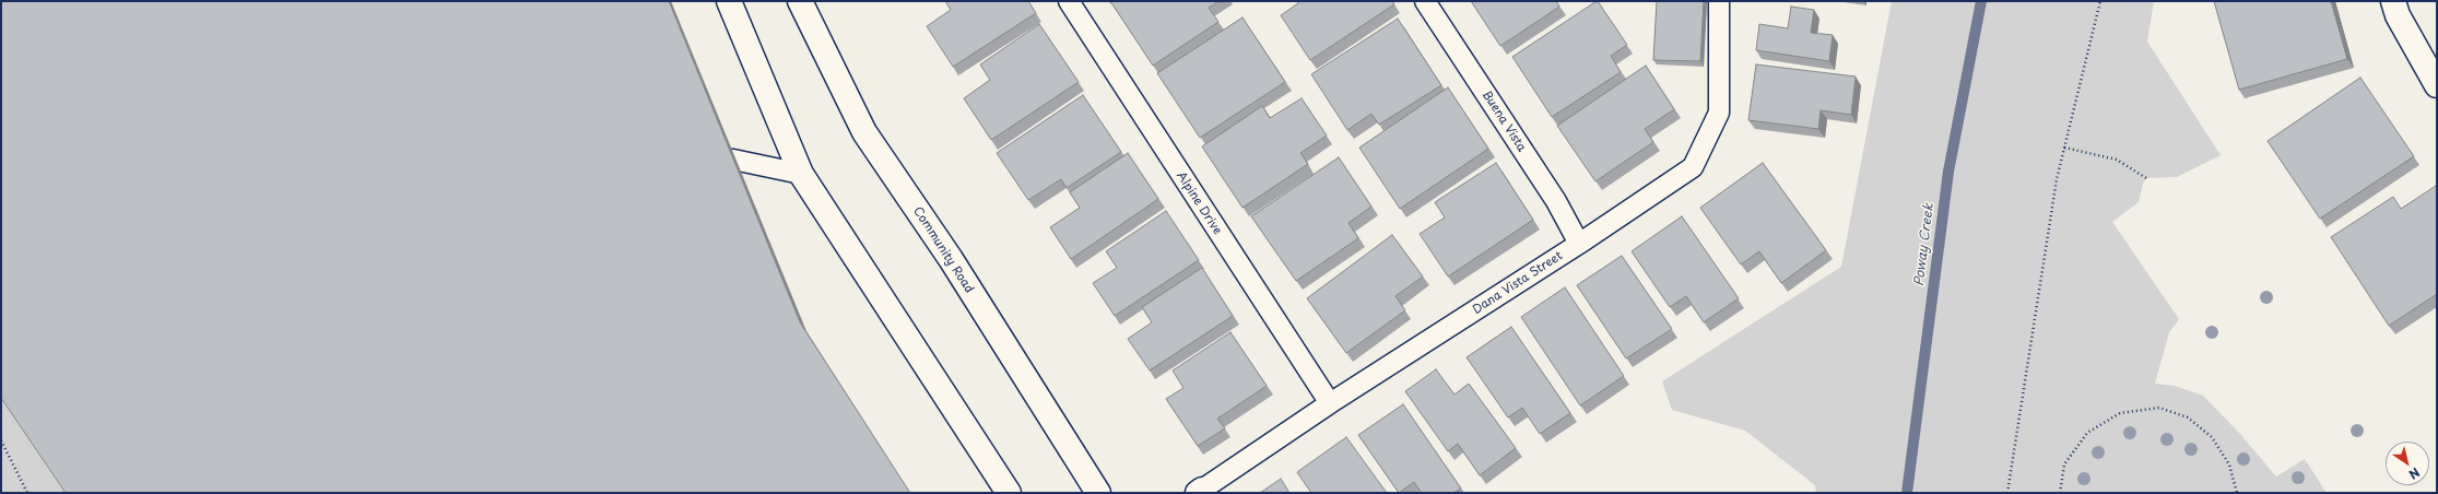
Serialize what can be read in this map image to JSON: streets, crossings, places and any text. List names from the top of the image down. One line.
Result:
{"streets":{"main road":["Community Road"],"lane":["Buena Vista","Alpine Drive","Dana Vista Street"]},"crossings":[["Buena Vista","Dana Vista Street"],["Alpine Drive","Dana Vista Street"]],"water":["Poway Creek"],"north":"bottom right"}
